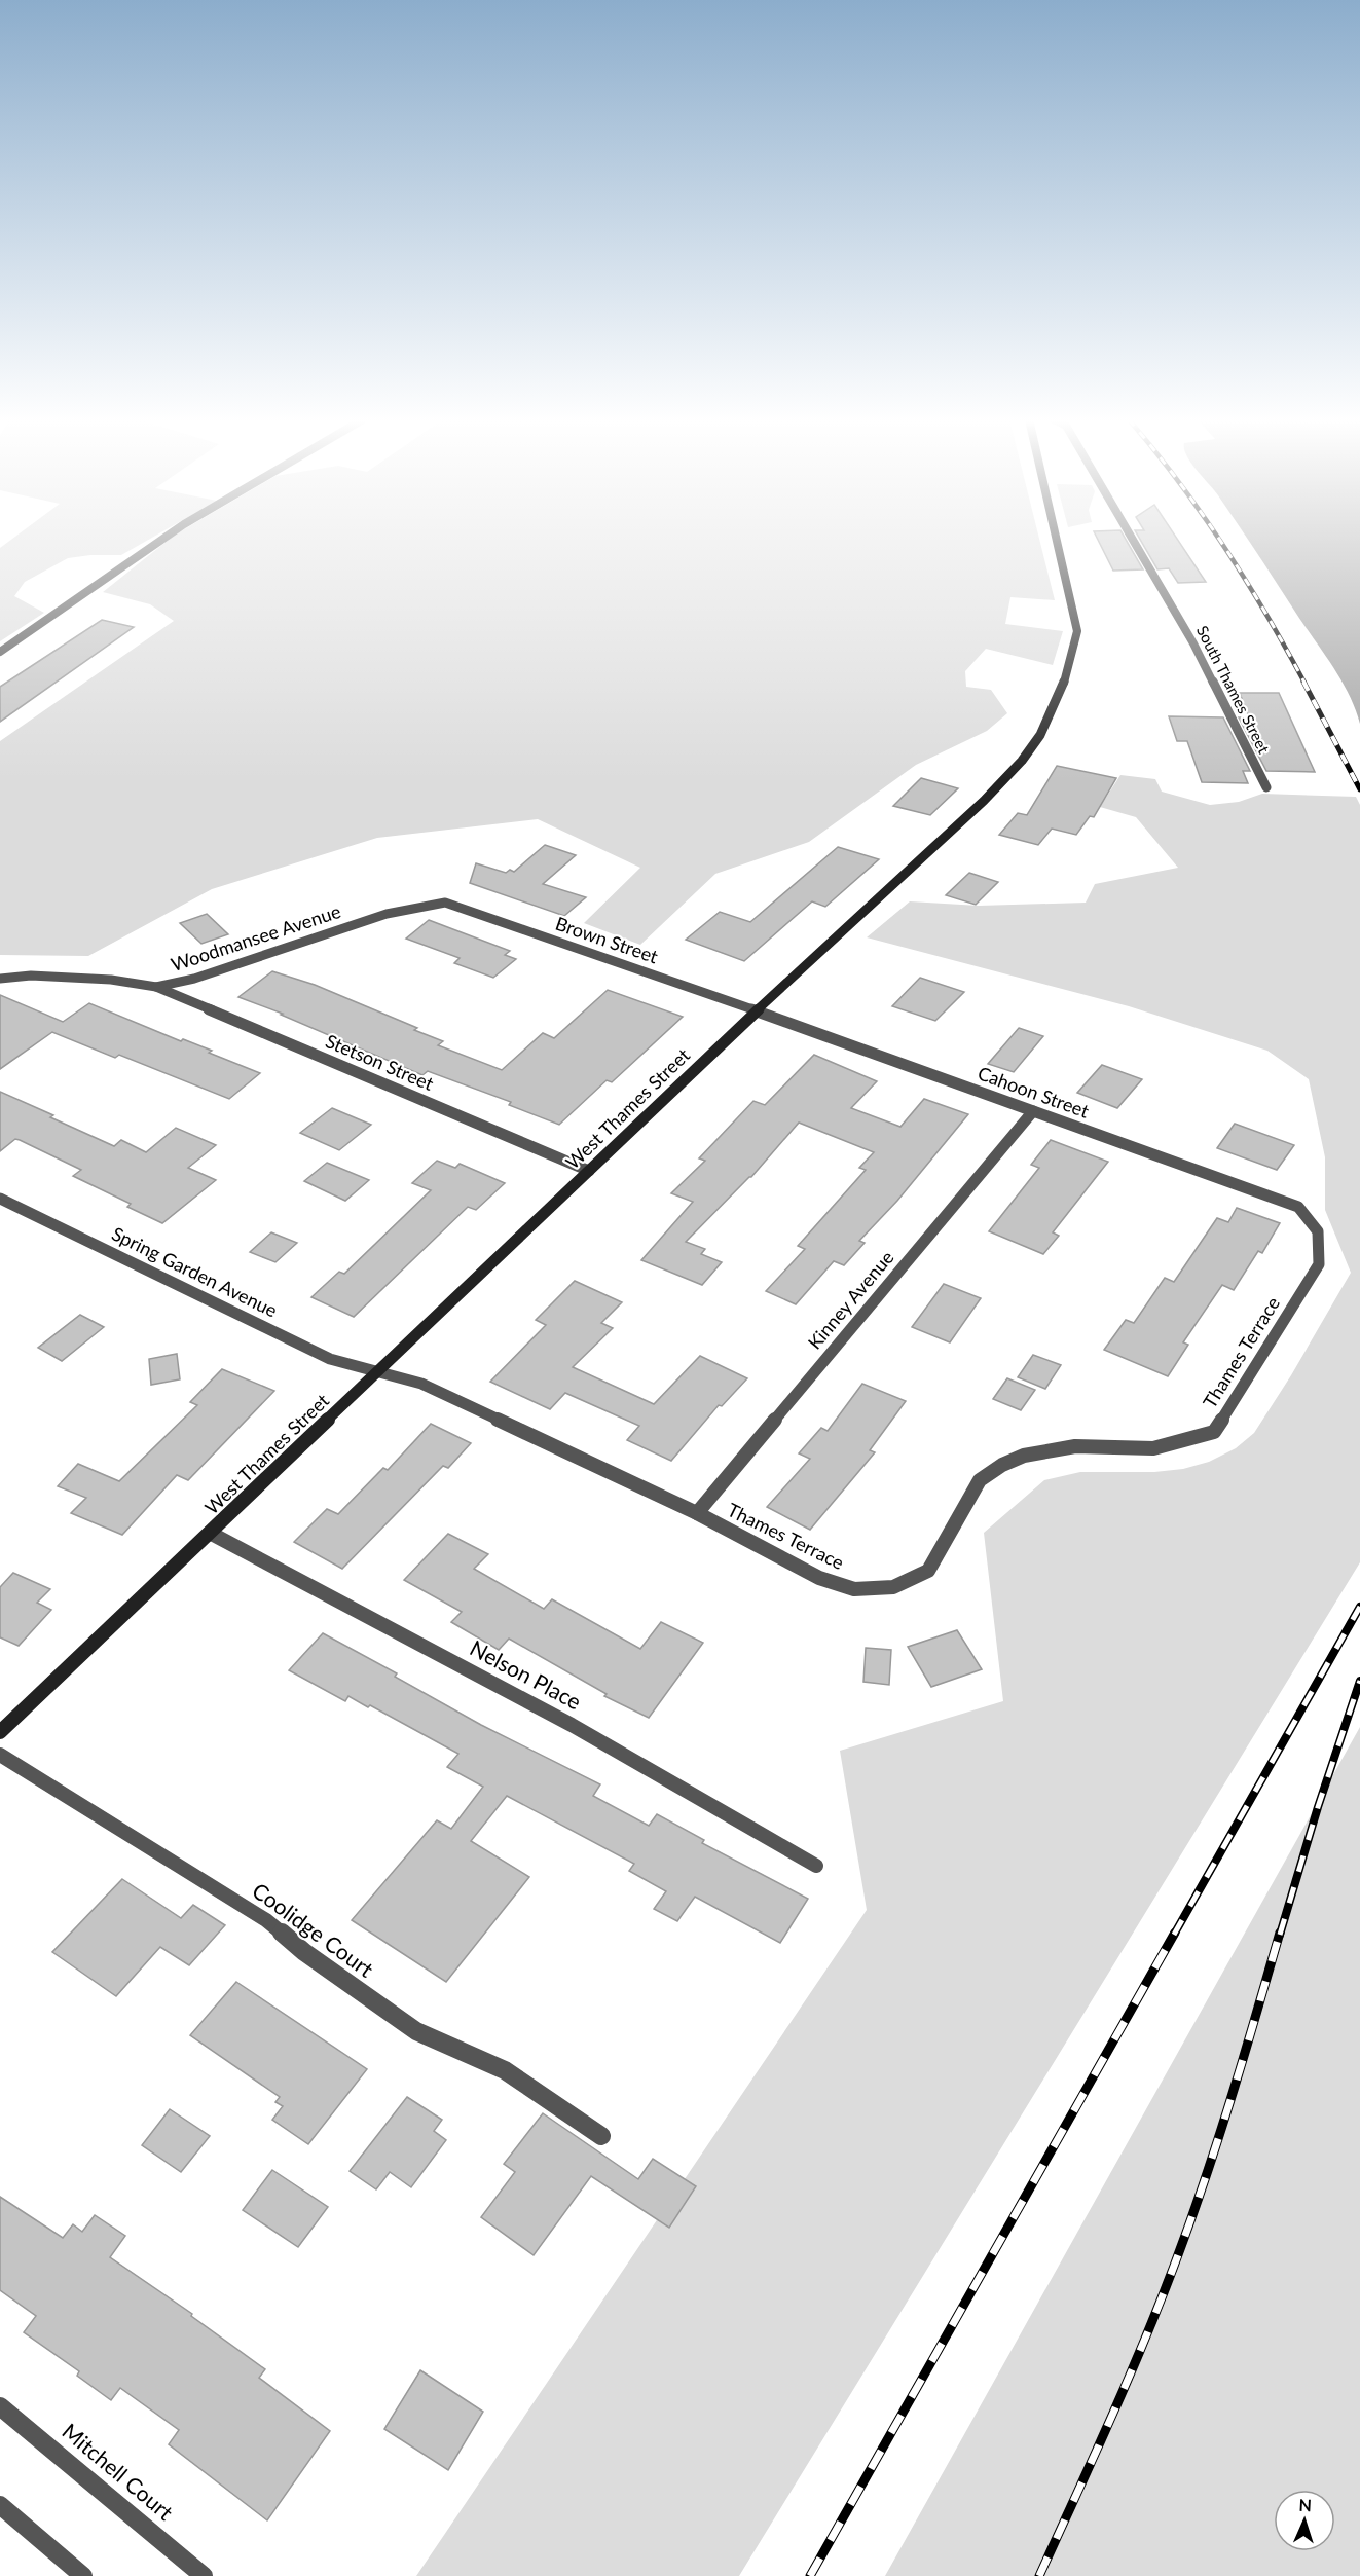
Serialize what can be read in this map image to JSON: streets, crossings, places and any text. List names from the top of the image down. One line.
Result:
{"streets":{"main road":["West Thames Street"],"street":["South Thames Street","Woodmansee Avenue","Brown Street","Stetson Street","Cahoon Street","Spring Garden Avenue","Kinney Avenue","Thames Terrace","Nelson Place","Coolidge Court","Mitchell Court"]},"crossings":[["Woodmansee Avenue","Brown Street"],["Woodmansee Avenue","Stetson Street"],["Brown Street","Cahoon Street"],["Brown Street","West Thames Street"],["Stetson Street","West Thames Street"],["Cahoon Street","West Thames Street"],["Cahoon Street","Kinney Avenue"],["Cahoon Street","Thames Terrace"],["West Thames Street","Spring Garden Avenue"],["West Thames Street","Thames Terrace"],["West Thames Street","Nelson Place"],["Spring Garden Avenue","Thames Terrace"],["Kinney Avenue","Thames Terrace"]],"north":"top"}
